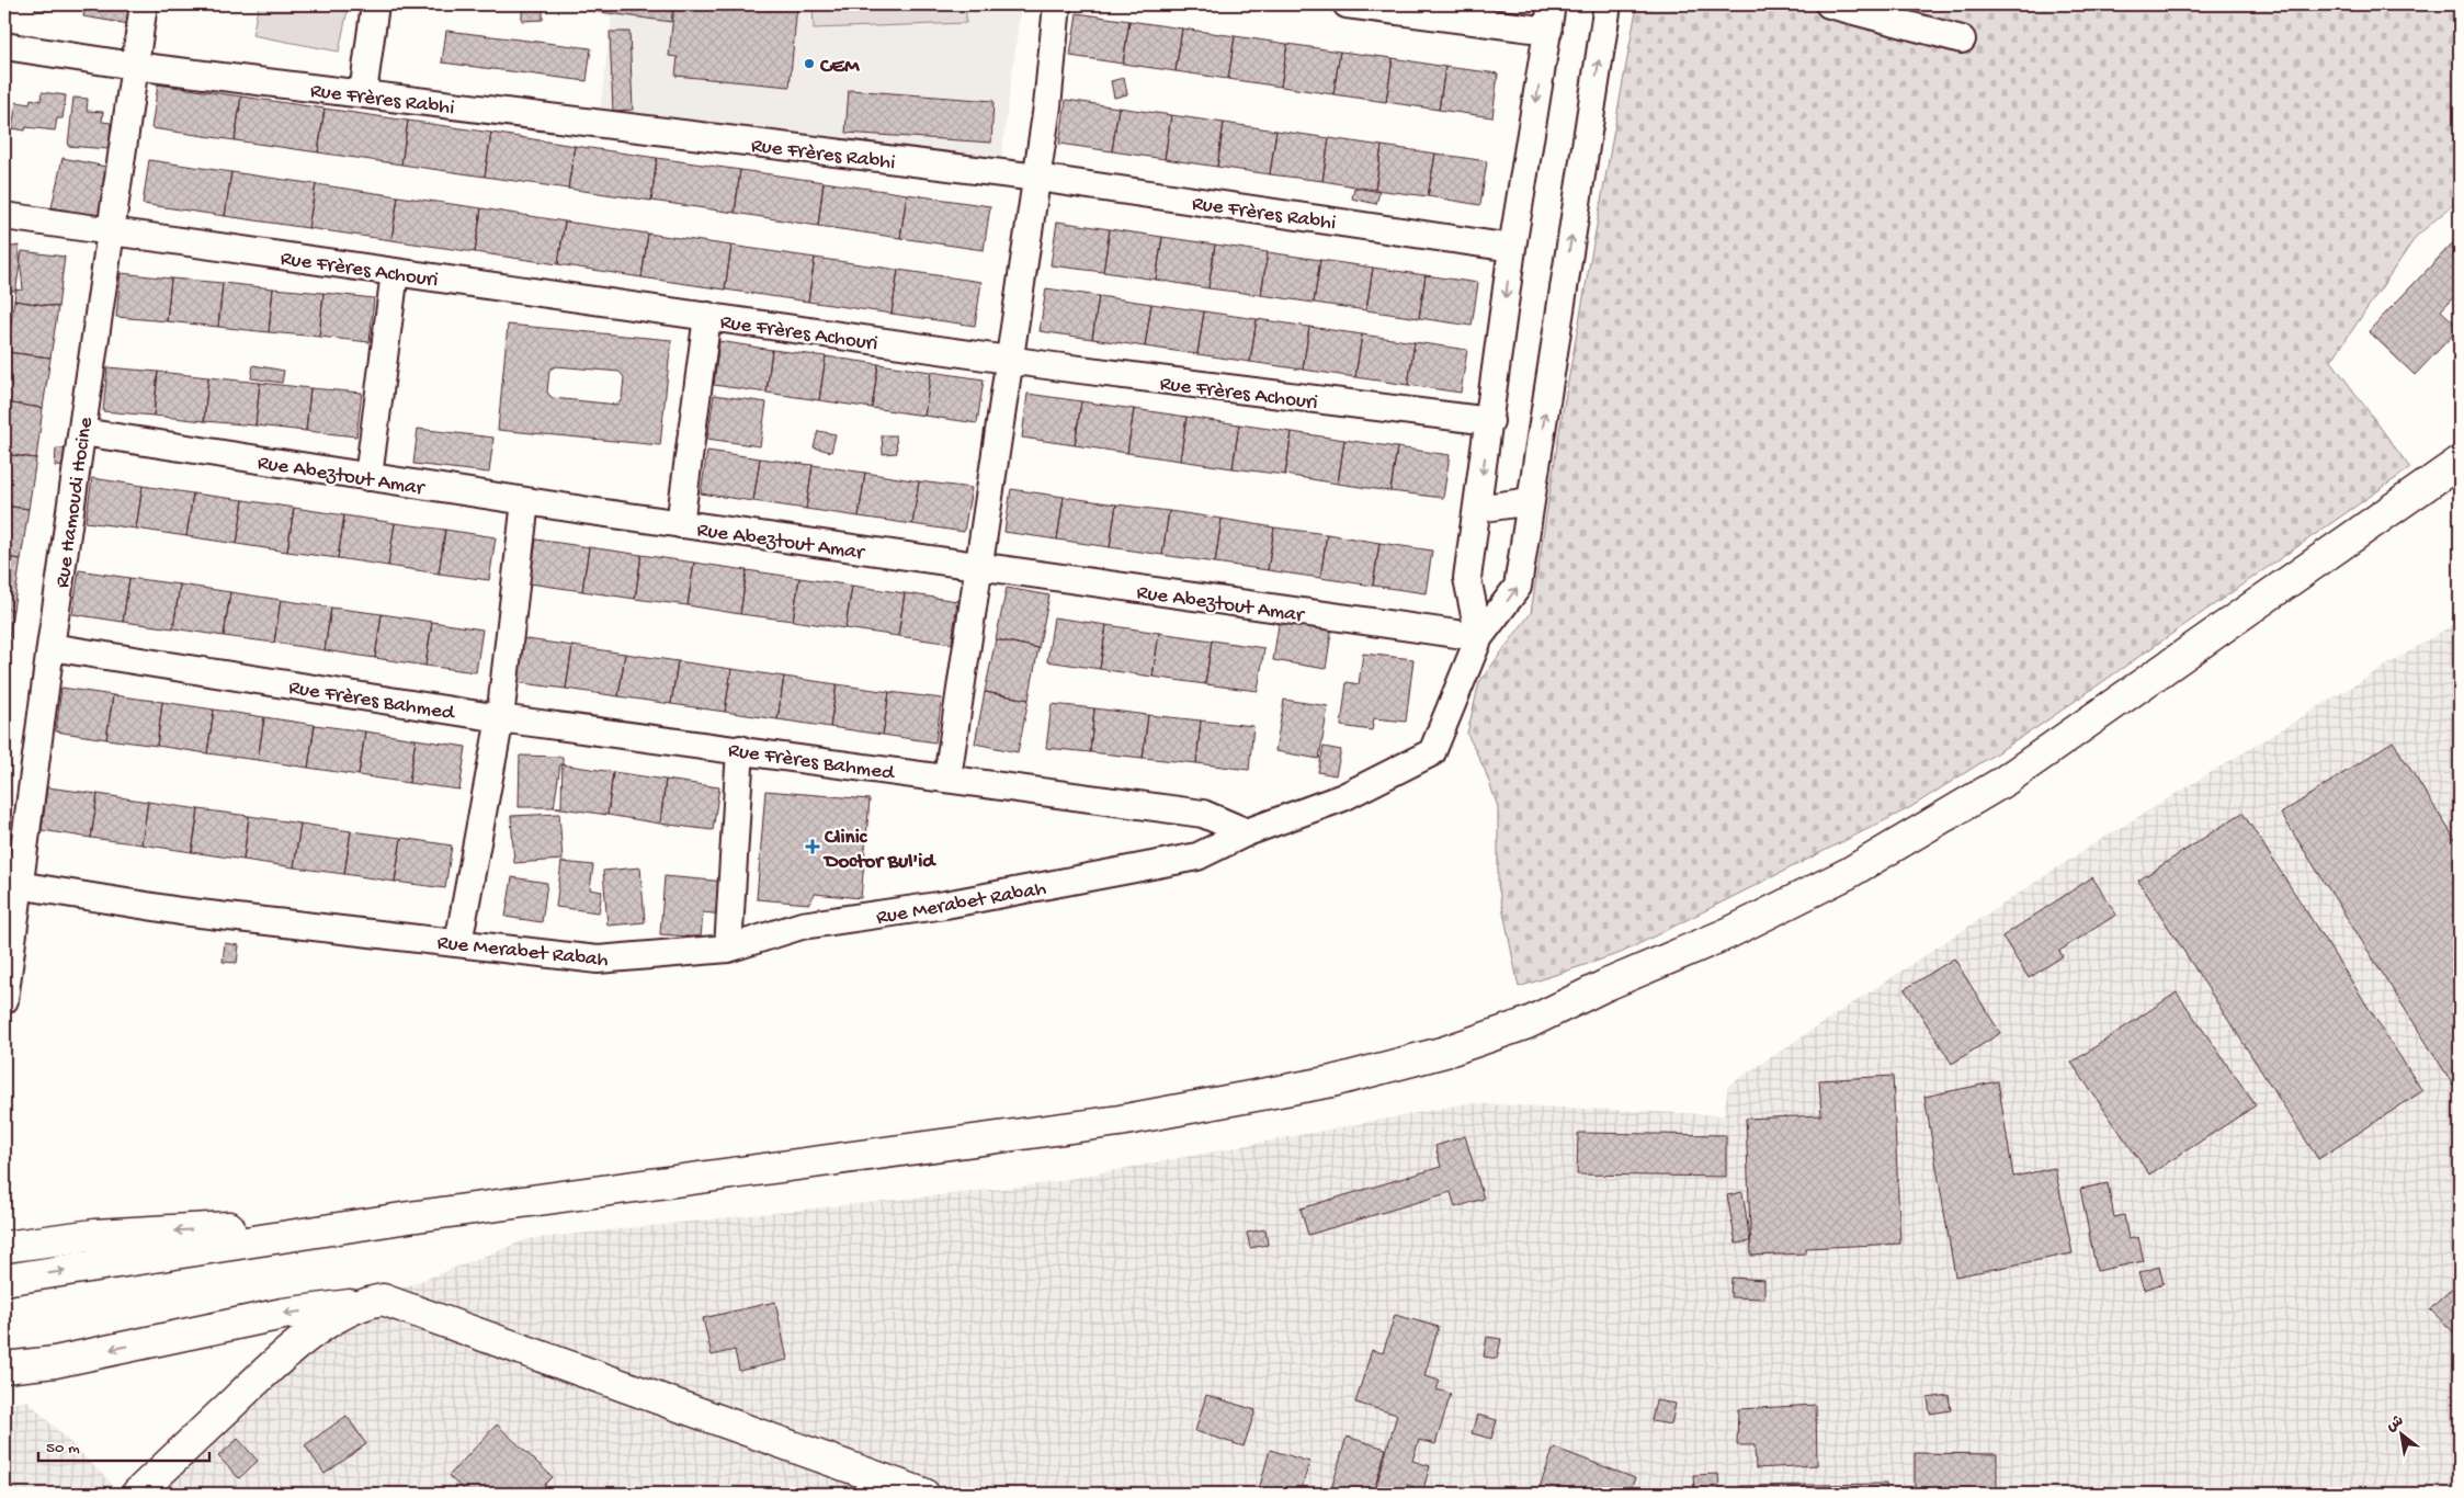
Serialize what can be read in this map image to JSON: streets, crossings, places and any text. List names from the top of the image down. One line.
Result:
{"streets":{"street":["Rue Frères Rabhi","Rue Frères Achouri","Rue Abeztout Amar","Rue Hamoudi Hocine","Rue Frères Bahmed","Rue Merabet Rabah"]},"crossings":[["Rue Frères Rabhi","Rue Hamoudi Hocine"],["Rue Frères Achouri","Rue Hamoudi Hocine"],["Rue Abeztout Amar","Rue Hamoudi Hocine"],["Rue Hamoudi Hocine","Rue Frères Bahmed"],["Rue Hamoudi Hocine","Rue Merabet Rabah"],["Rue Frères Bahmed","Rue Merabet Rabah"]],"places":{"other":["CEM"],"health":["Clinic Doctor Bul'id"]},"scale_bar":"50 m","north":"top left"}
